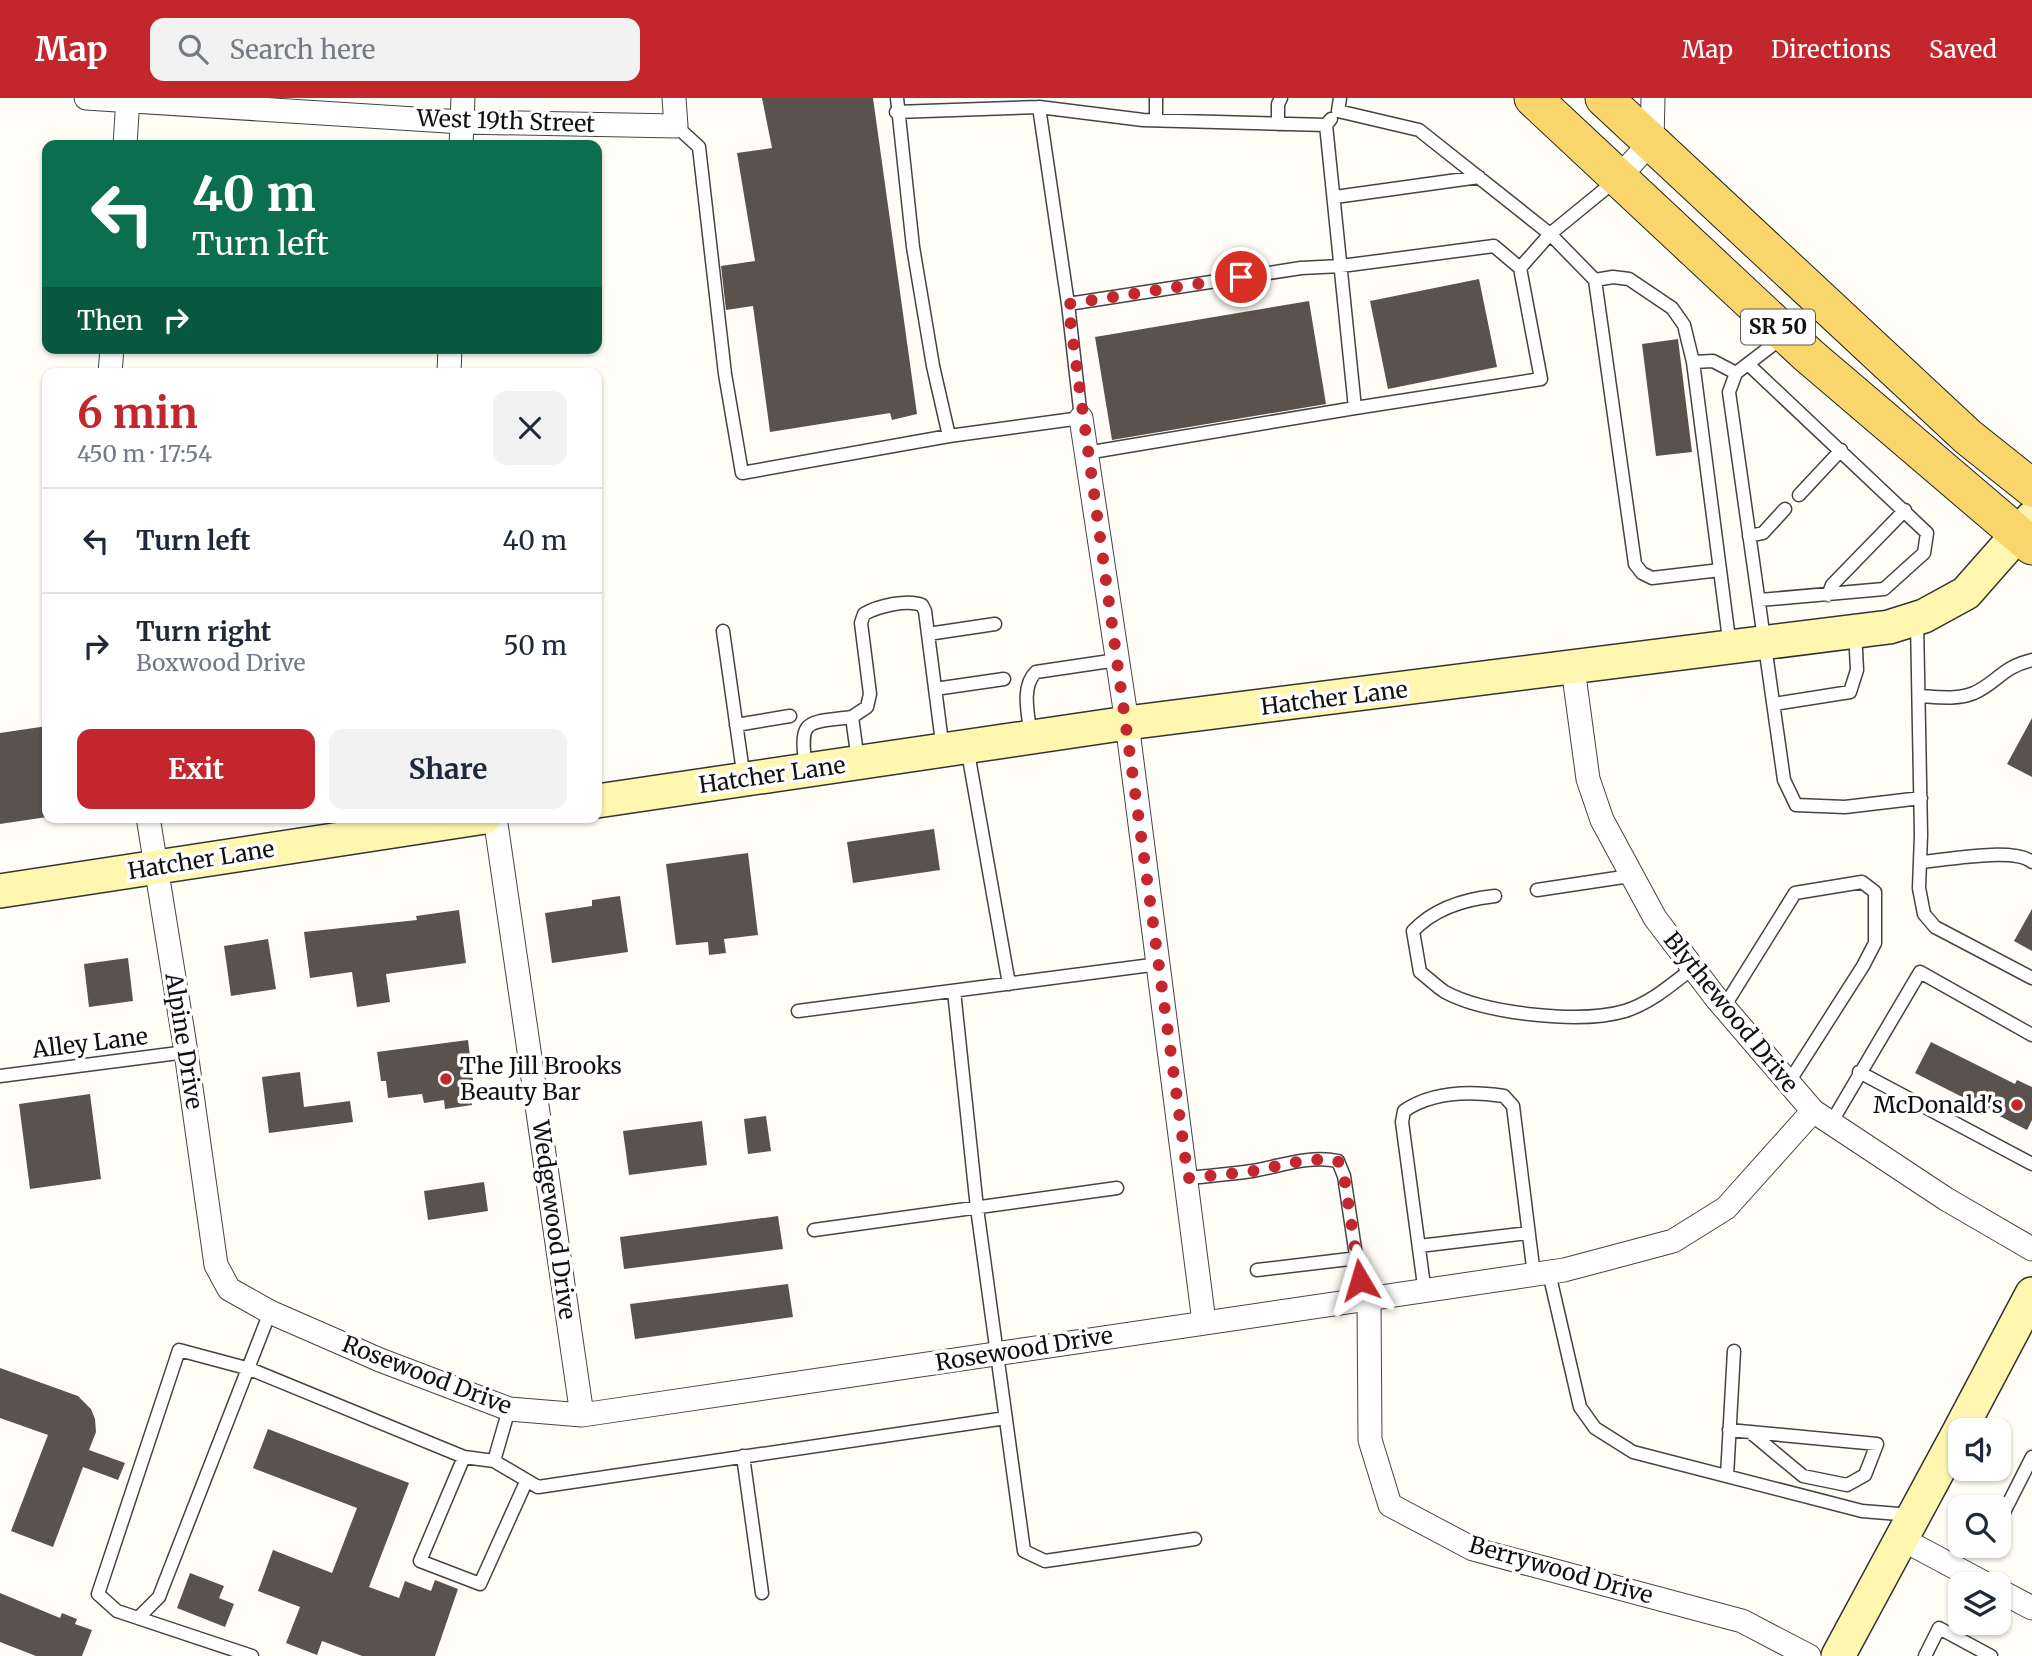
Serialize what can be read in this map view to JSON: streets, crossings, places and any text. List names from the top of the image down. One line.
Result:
{"streets":{"main road":["SR 50"],"street":["West 19th Street","Hatcher Lane","Blythewood Drive","Alpine Drive","Wedgewood Drive","Rosewood Drive","Berrywood Drive"],"lane":["Alley Lane"]},"crossings":[["SR 50","Hatcher Lane"],["Hatcher Lane","Blythewood Drive"],["Hatcher Lane","Alpine Drive"],["Blythewood Drive","Rosewood Drive"],["Alpine Drive","Alley Lane"],["Alpine Drive","Rosewood Drive"],["Wedgewood Drive","Rosewood Drive"],["Rosewood Drive","Berrywood Drive"]],"places":["The Jill Brooks Beauty Bar","McDonald's"],"page":{"header":"Map","search":"Search here","nav":["Map","Directions","Saved"],"turn":["40 m","Turn left"],"then":"Then","heading":["6 min","450 m · 17:54"],"list":[{"name":"Turn left","value":"40 m"},{"name":"Turn right","note":"Boxwood Drive","value":"50 m"}],"buttons":["Exit","Share"]}}
